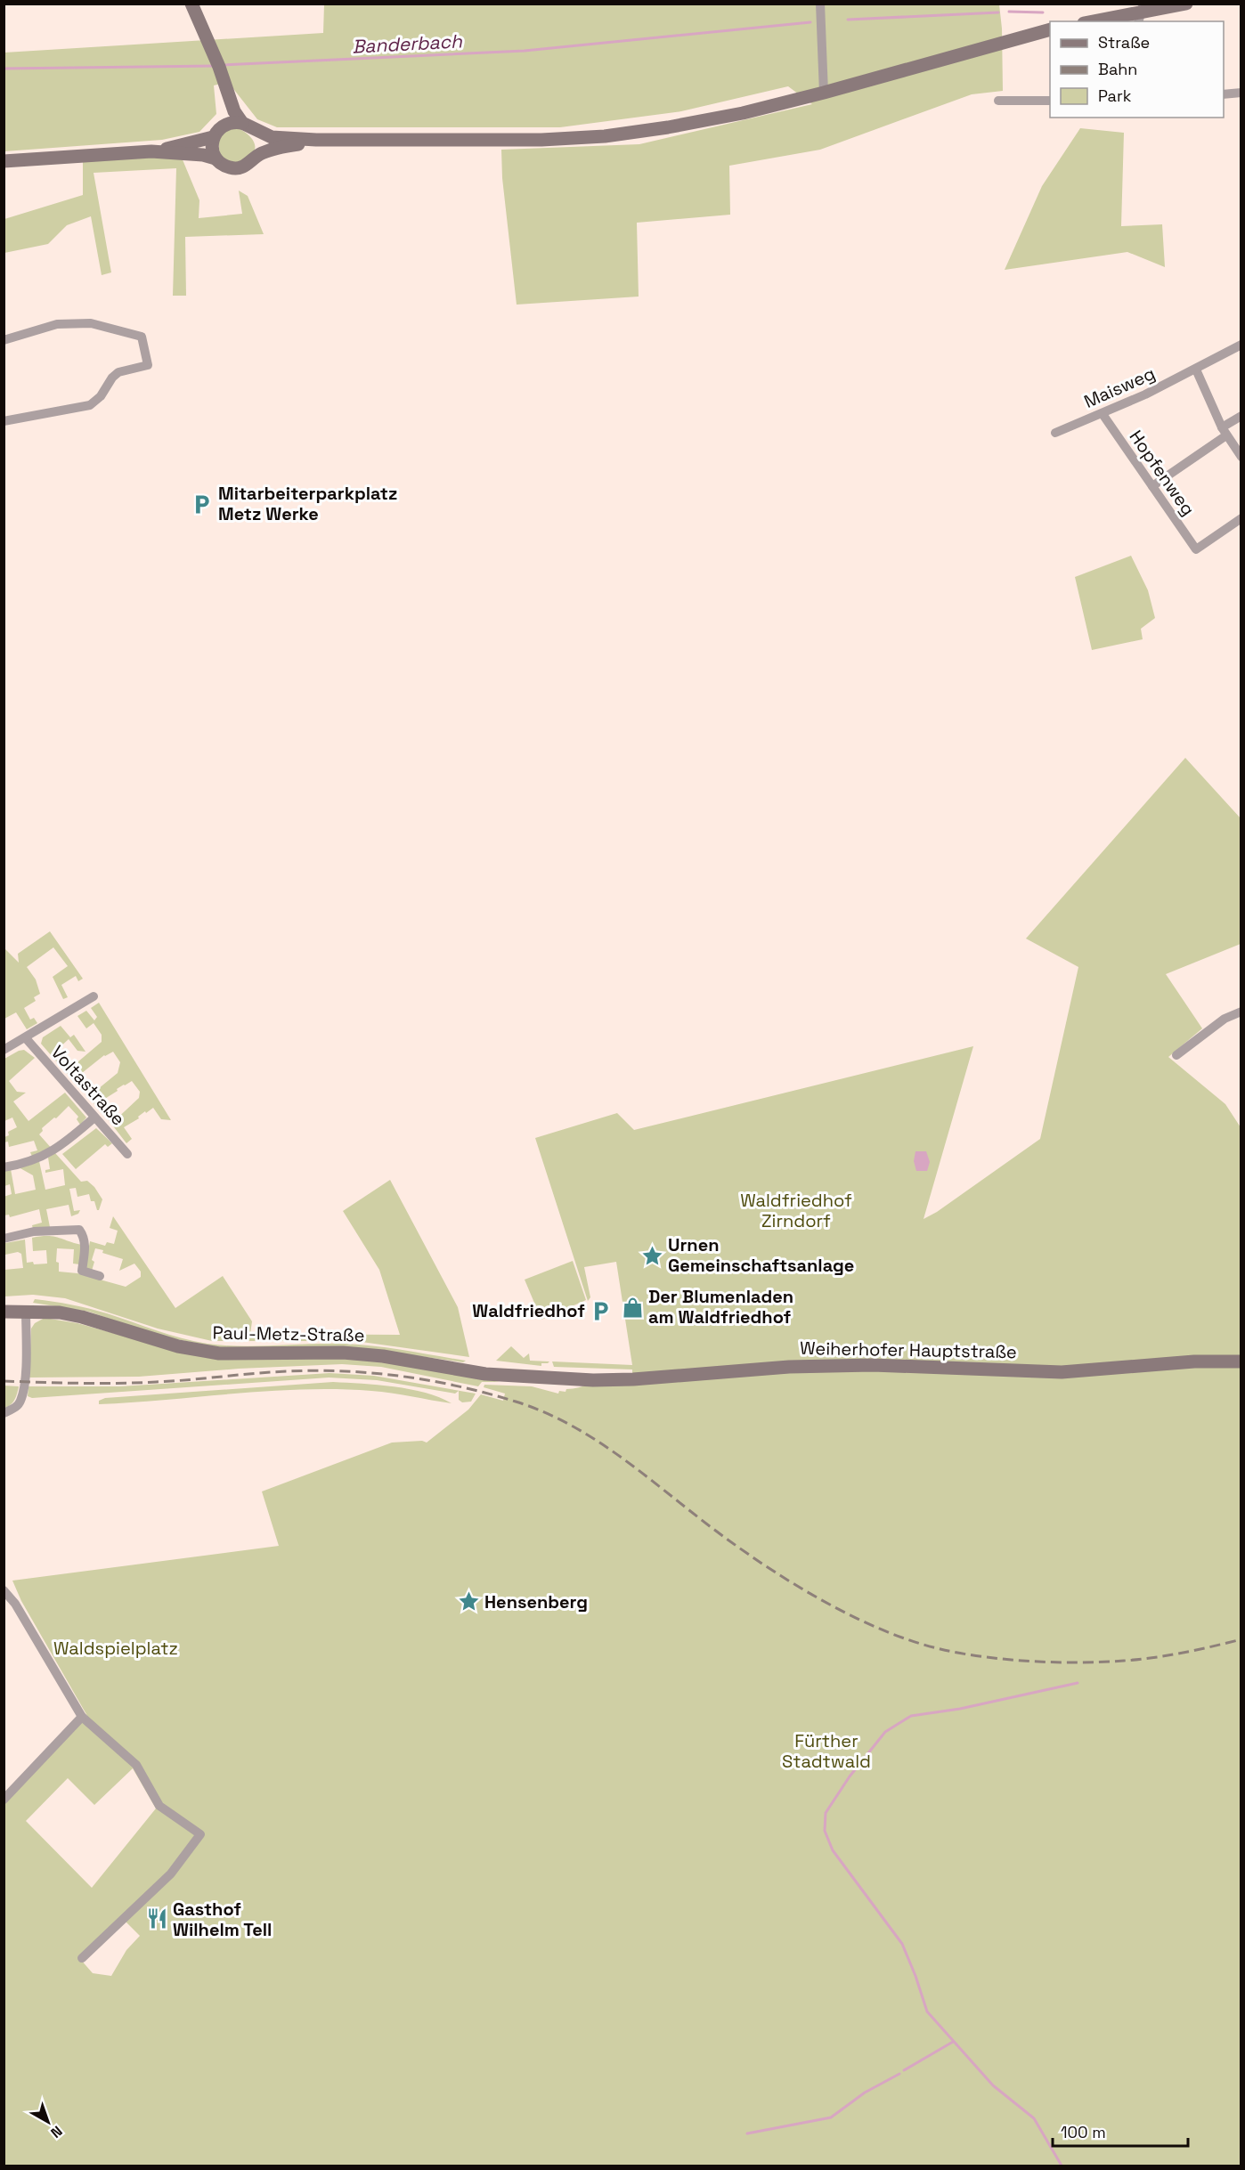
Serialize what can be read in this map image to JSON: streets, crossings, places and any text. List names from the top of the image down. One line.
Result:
{"streets":{"street":["Maisweg","Hopfenweg","Voltastraße","Paul-Metz-Straße","Weiherhofer Hauptstraße"]},"crossings":[["Maisweg","Hopfenweg"],["Paul-Metz-Straße","Weiherhofer Hauptstraße"]],"water":["Banderbach"],"parks":["Waldfriedhof Zirndorf","Waldspielplatz","Fürther Stadtwald"],"places":{"parking":["Mitarbeiterparkplatz Metz Werke","Waldfriedhof"],"place":["Urnen Gemeinschaftsanlage","Hensenberg"],"shop":["Der Blumenladen am Waldfriedhof"],"restaurant":["Gasthof Wilhelm Tell"]},"legend":["Straße","Bahn","Park"],"scale_bar":"100 m","north":"bottom right"}
